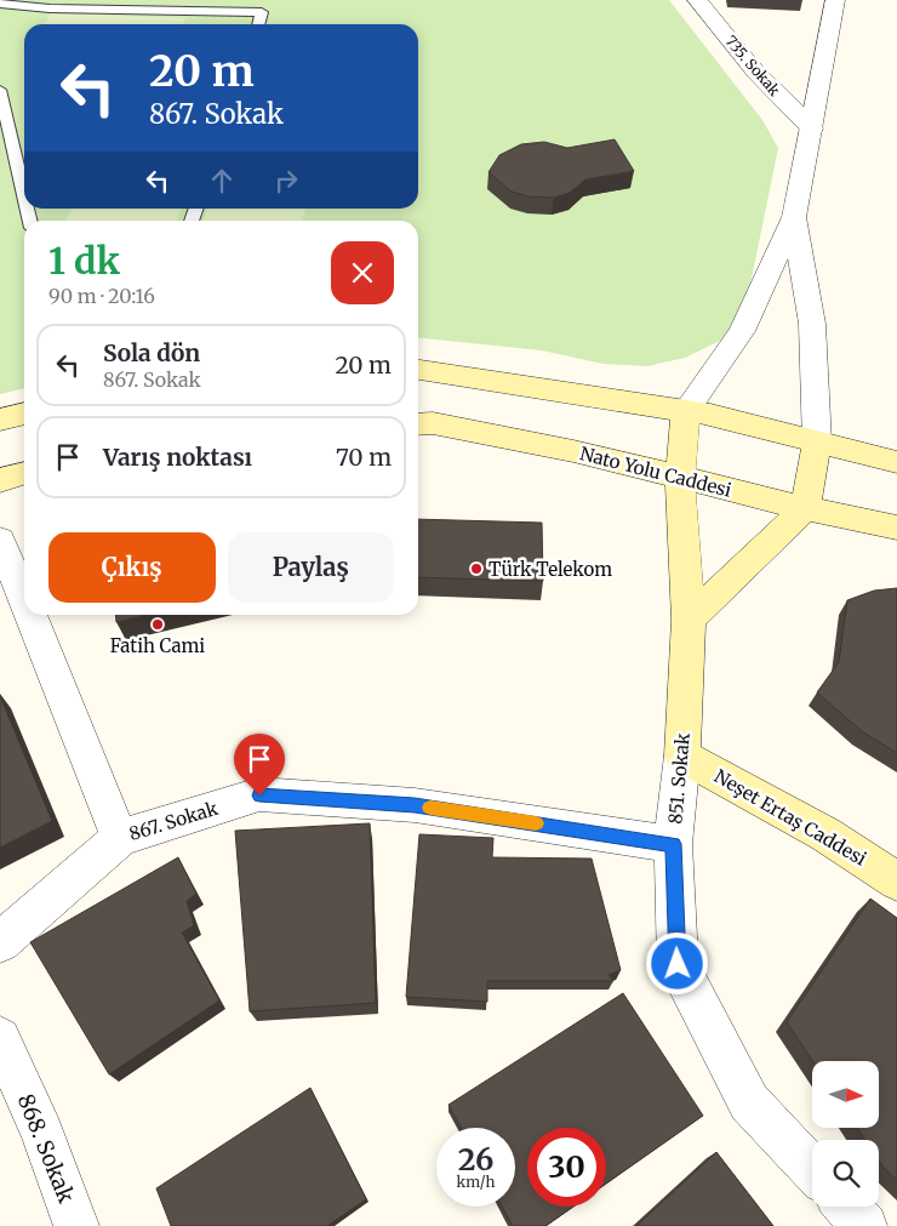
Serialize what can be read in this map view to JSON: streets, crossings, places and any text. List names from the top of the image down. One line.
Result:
{"streets":{"main road":["Nato Yolu Caddesi","851. Sokak","Neşet Ertaş Caddesi"],"street":["735. Sokak","867. Sokak","868. Sokak"]},"crossings":[["Nato Yolu Caddesi","851. Sokak"],["851. Sokak","Neşet Ertaş Caddesi"],["851. Sokak","867. Sokak"]],"places":["Türk Telekom","Fatih Cami"],"north":"right","page":{"turn":["20 m","867. Sokak"],"heading":["1 dk","90 m · 20:16"],"list":[{"name":"Sola dön","note":"867. Sokak","value":"20 m"},{"name":"Varış noktası","value":"70 m"}],"buttons":["Çıkış","Paylaş"],"speed":"26 km/h","limit":"30"}}
